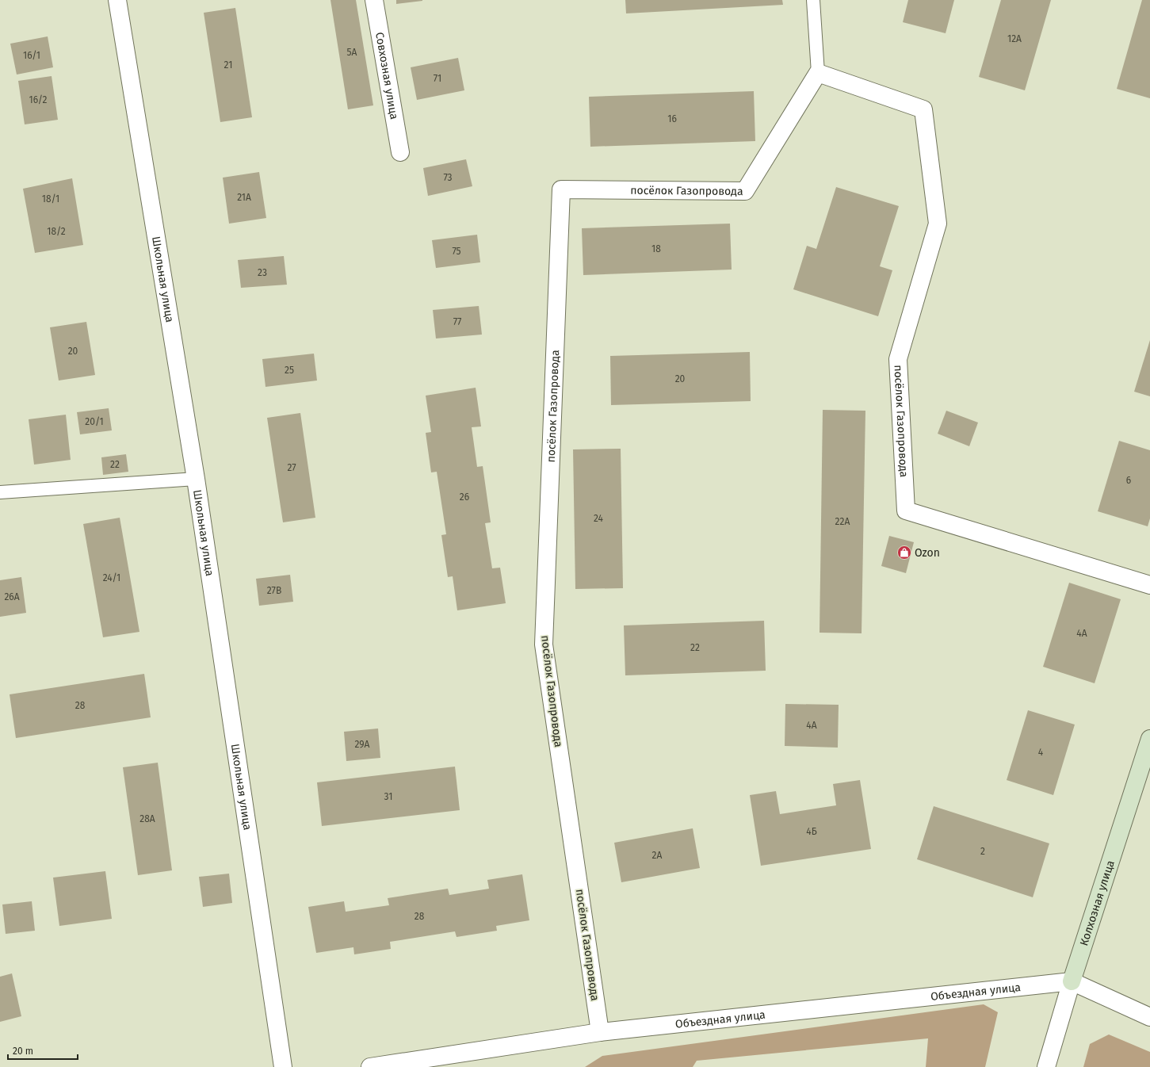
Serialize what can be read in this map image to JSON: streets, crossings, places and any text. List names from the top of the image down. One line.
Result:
{"streets":{"main road":["Колхозная улица"],"street":["Совхозная улица","посёлок Газопровода","Школьная улица","Объездная улица"]},"crossings":[["посёлок Газопровода","Объездная улица"],["Колхозная улица","Объездная улица"]],"places":{"shop":["Ozon"]},"house_numbers":["12А","5А","16/1","21","71","16/2","16","73","21А","18/1","18/2","18","75","23","77","20","25","20","20/1","22","27","6","26","24","22А","24/1","27В","26А","4А","22","28","4А","29А","4","31","28А","4Б","2","2А","28"],"scale_bar":"20 m"}
